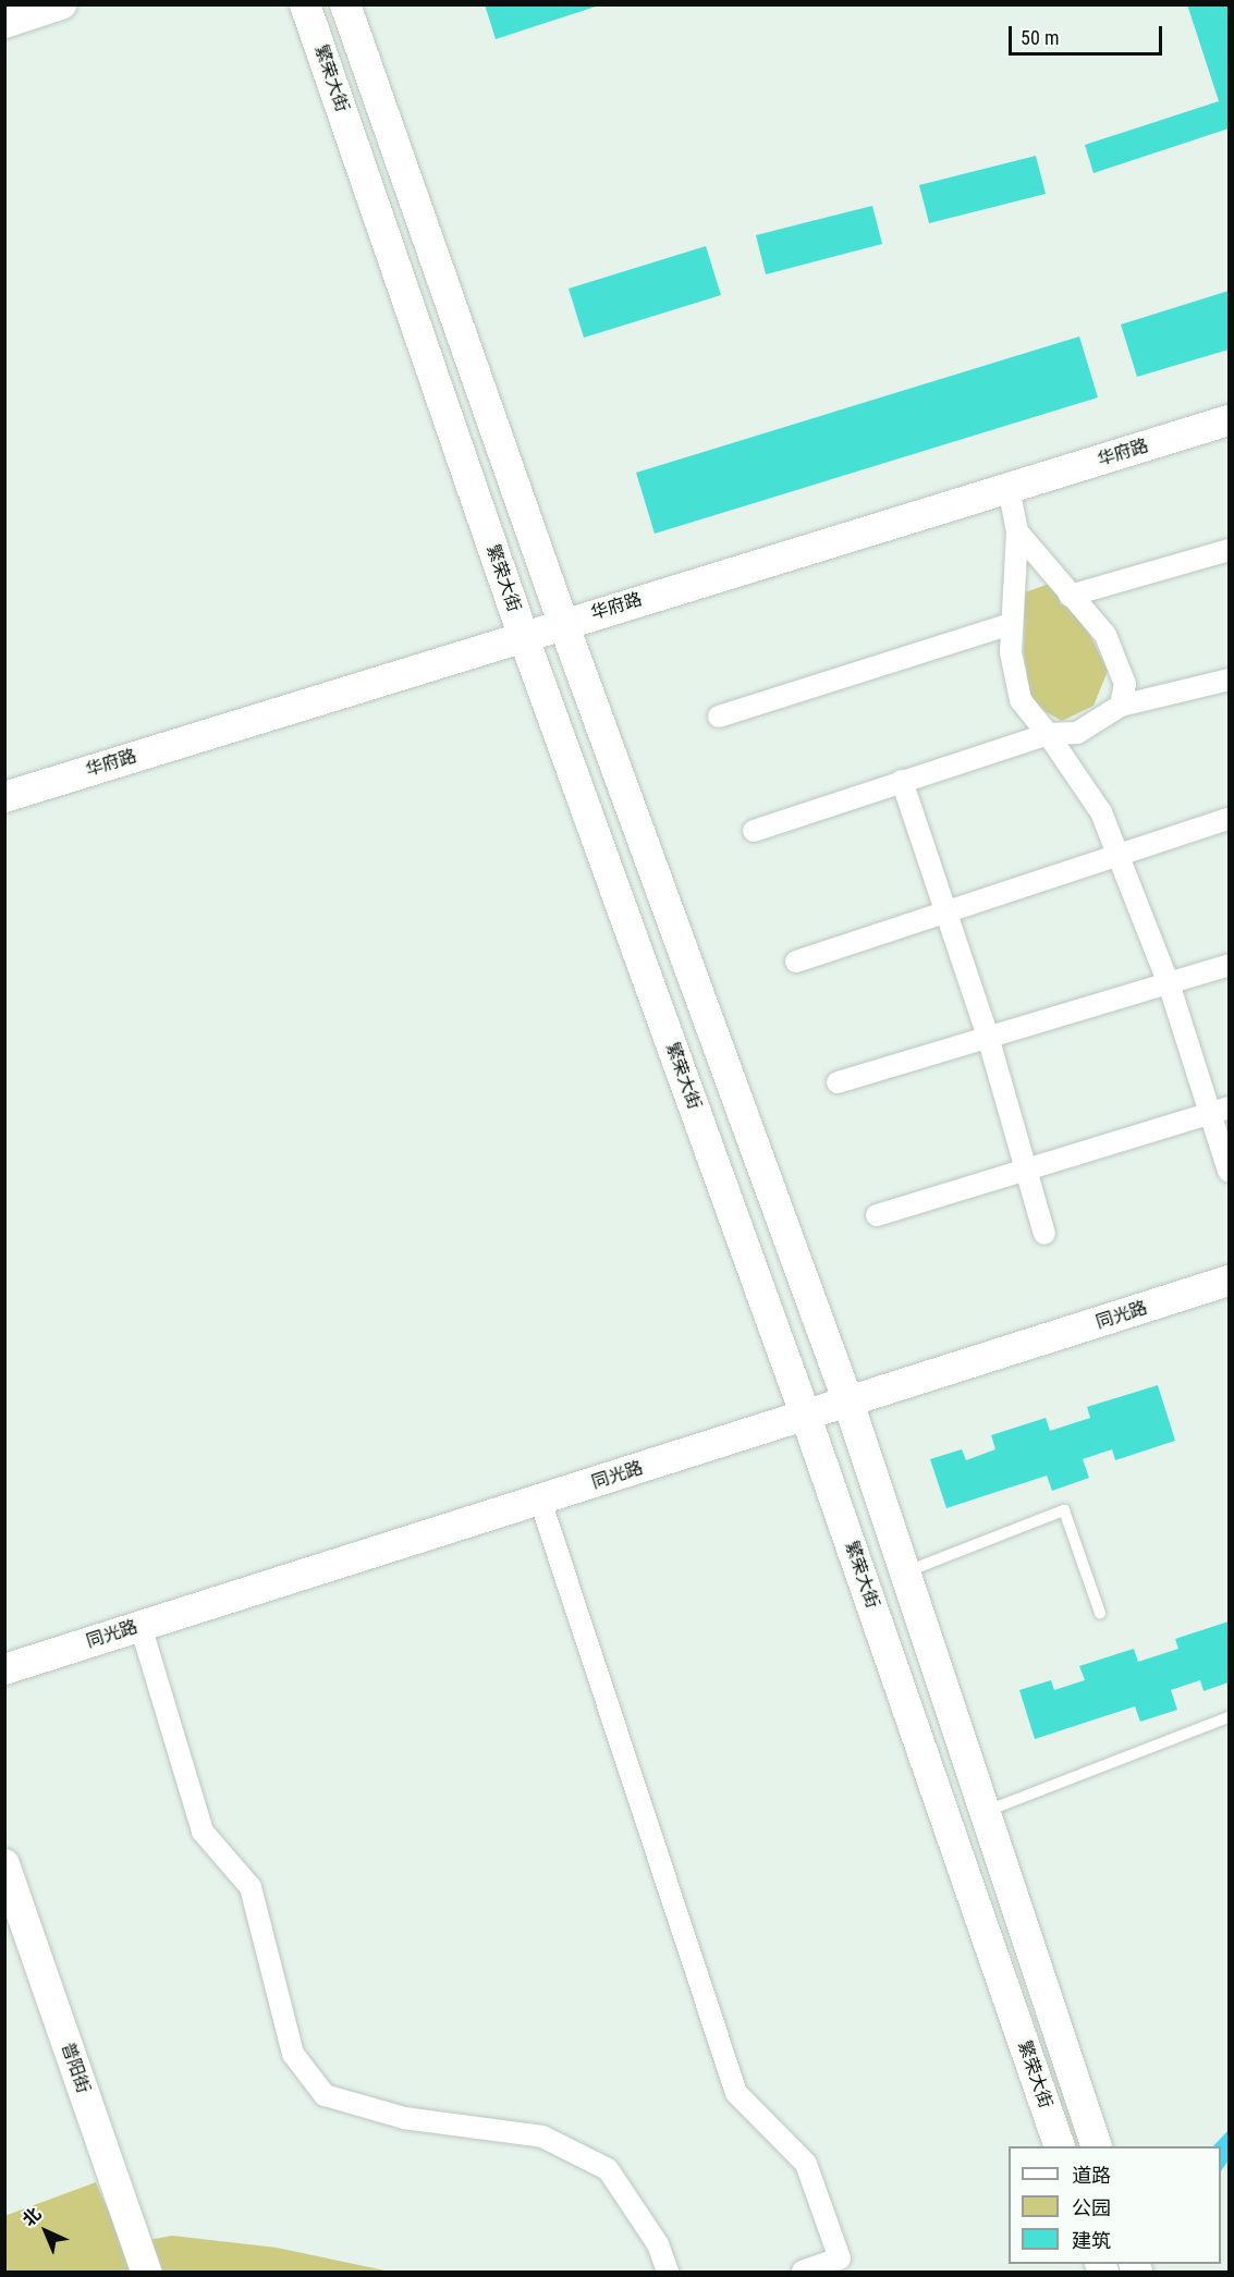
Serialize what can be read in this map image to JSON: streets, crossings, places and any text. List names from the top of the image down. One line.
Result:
{"streets":{"main road":["繁荣大街","华府路","同光路","普阳街"]},"crossings":[["繁荣大街","华府路"],["繁荣大街","同光路"]],"legend":["道路","公园","建筑"],"scale_bar":"50 m","north":"top left"}
